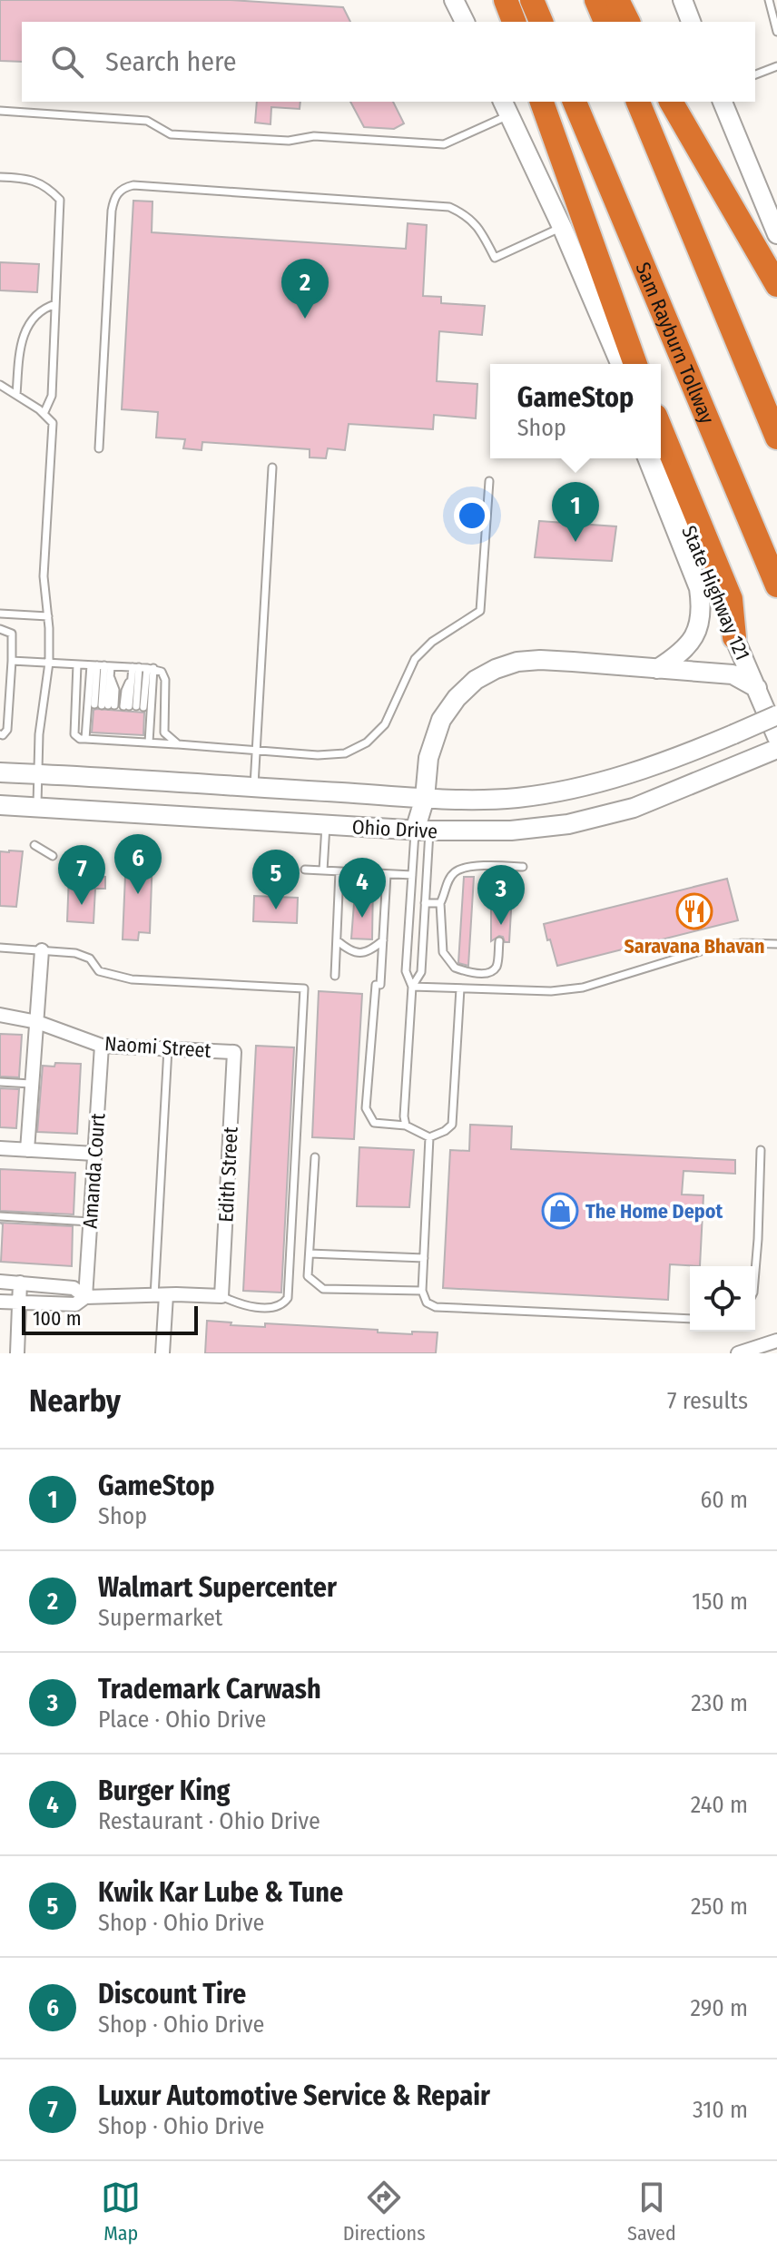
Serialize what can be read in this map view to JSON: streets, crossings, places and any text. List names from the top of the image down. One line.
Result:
{"streets":{"highway":["Sam Rayburn Tollway"],"main road":["State Highway 121","Ohio Drive"],"street":["Naomi Street","Amanda Court","Edith Street"]},"crossings":[["Naomi Street","Amanda Court"],["Naomi Street","Edith Street"]],"places":{"restaurant":["Saravana Bhavan"],"shop":["The Home Depot"]},"scale_bar":"100 m","page":{"search":"Search here","pins":["2","1","6","7","5","4","3"],"popup":["GameStop","Shop"],"scale":"100 m","heading":["Nearby","7 results"],"list":[{"mark":"1","name":"GameStop","note":"Shop","value":"60 m"},{"mark":"2","name":"Walmart Supercenter","note":"Supermarket","value":"150 m"},{"mark":"3","name":"Trademark Carwash","note":"Place · Ohio Drive","value":"230 m"},{"mark":"4","name":"Burger King","note":"Restaurant · Ohio Drive","value":"240 m"},{"mark":"5","name":"Kwik Kar Lube & Tune","note":"Shop · Ohio Drive","value":"250 m"},{"mark":"6","name":"Discount Tire","note":"Shop · Ohio Drive","value":"290 m"},{"mark":"7","name":"Luxur Automotive Service & Repair","note":"Shop · Ohio Drive","value":"310 m"}],"nav":["Map","Directions","Saved"]}}
